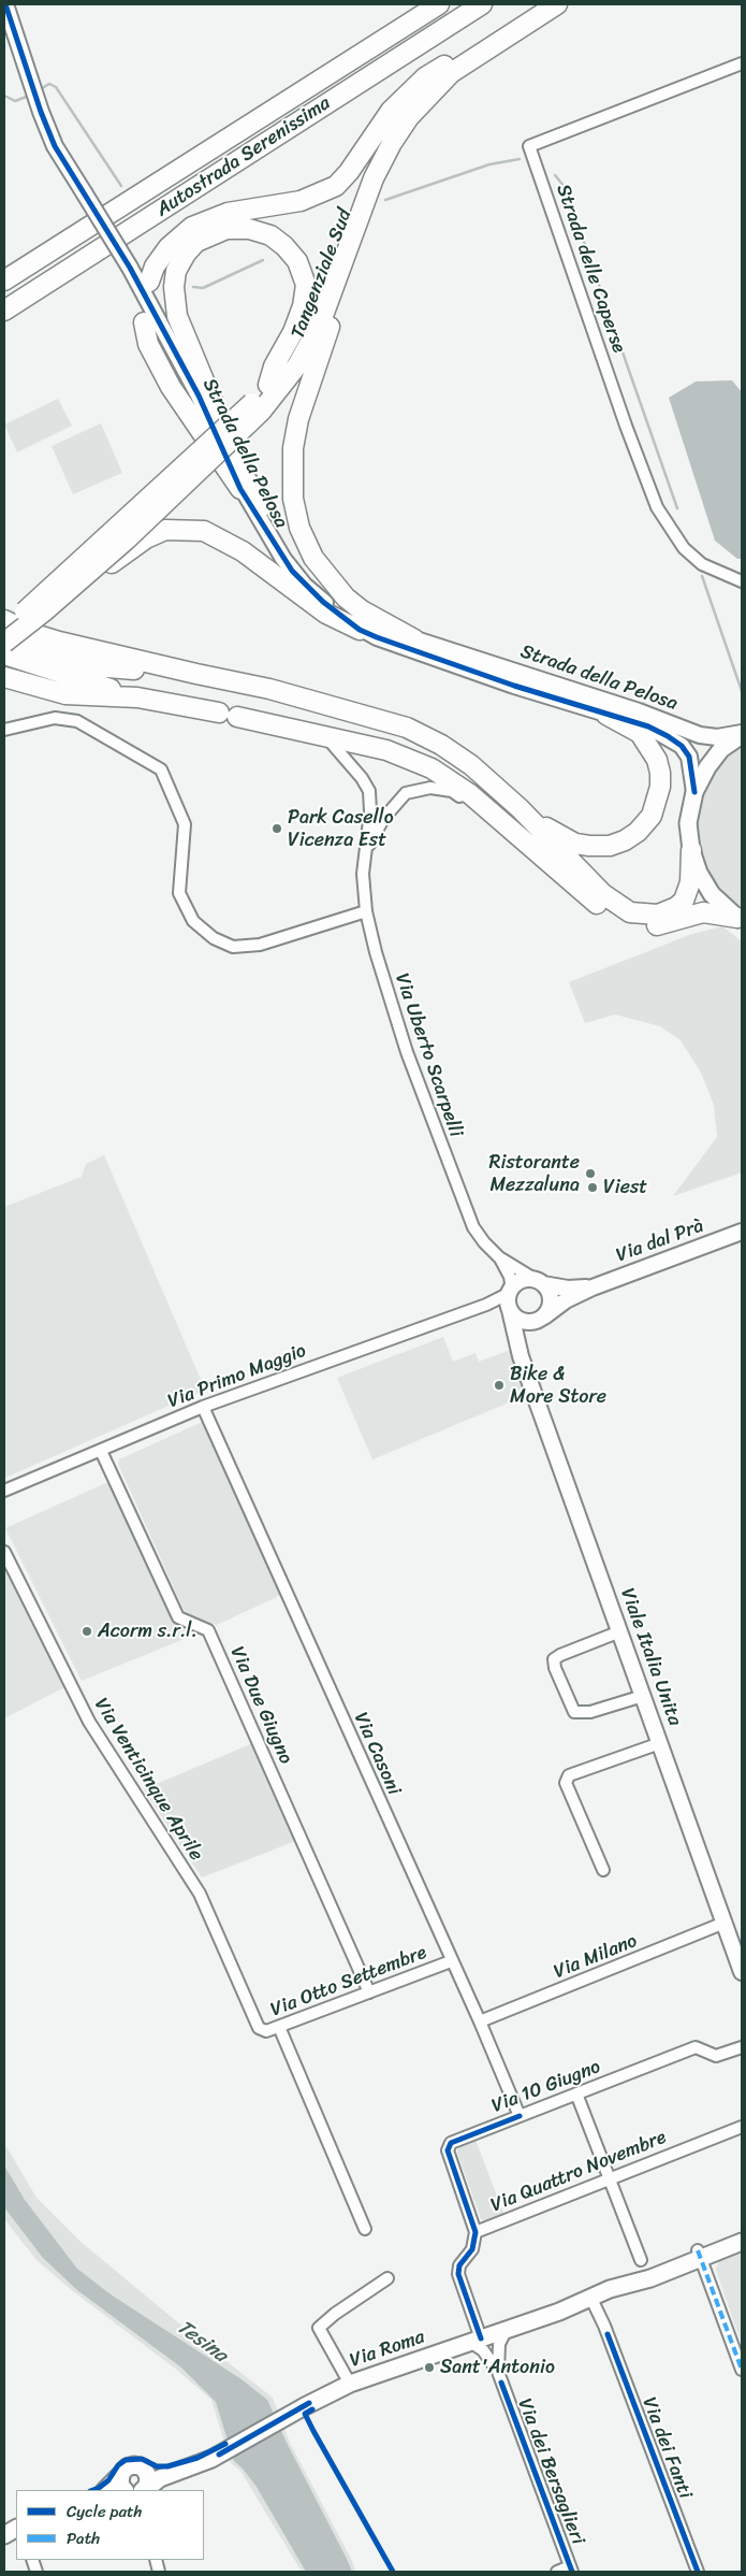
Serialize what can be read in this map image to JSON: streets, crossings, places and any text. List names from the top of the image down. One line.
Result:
{"streets":{"highway":["Autostrada Serenissima","Tangenziale Sud"],"main road":["Via Roma"],"street":["Strada delle Caperse","Strada della Pelosa","Via Uberto Scarpelli","Via dal Prà","Via Primo Maggio","Viale Italia Unita","Via Due Giugno","Via Casoni","Via Venticinque Aprile","Via Milano","Via Otto Settembre","Via 10 Giugno","Via Quattro Novembre","Via dei Fanti","Via dei Bersaglieri"]},"crossings":[["Via Uberto Scarpelli","Via dal Prà"],["Via Uberto Scarpelli","Via Primo Maggio"],["Via Uberto Scarpelli","Viale Italia Unita"],["Via dal Prà","Via Primo Maggio"],["Via dal Prà","Viale Italia Unita"],["Via Primo Maggio","Viale Italia Unita"],["Via Primo Maggio","Via Due Giugno"],["Via Primo Maggio","Via Casoni"],["Viale Italia Unita","Via Milano"],["Via Due Giugno","Via Otto Settembre"],["Via Casoni","Via Milano"],["Via Casoni","Via Otto Settembre"],["Via Casoni","Via 10 Giugno"],["Via Venticinque Aprile","Via Otto Settembre"],["Via 10 Giugno","Via Quattro Novembre"],["Via Quattro Novembre","Via Roma"],["Via Quattro Novembre","Via dei Bersaglieri"],["Via Roma","Via dei Fanti"],["Via Roma","Via dei Bersaglieri"]],"water":["Tesina"],"places":["Park Casello Vicenza Est","Ristorante Mezzaluna","Viest","Bike & More Store","Acorm s.r.l.","Sant'Antonio"],"legend":["Cycle path","Path"]}
